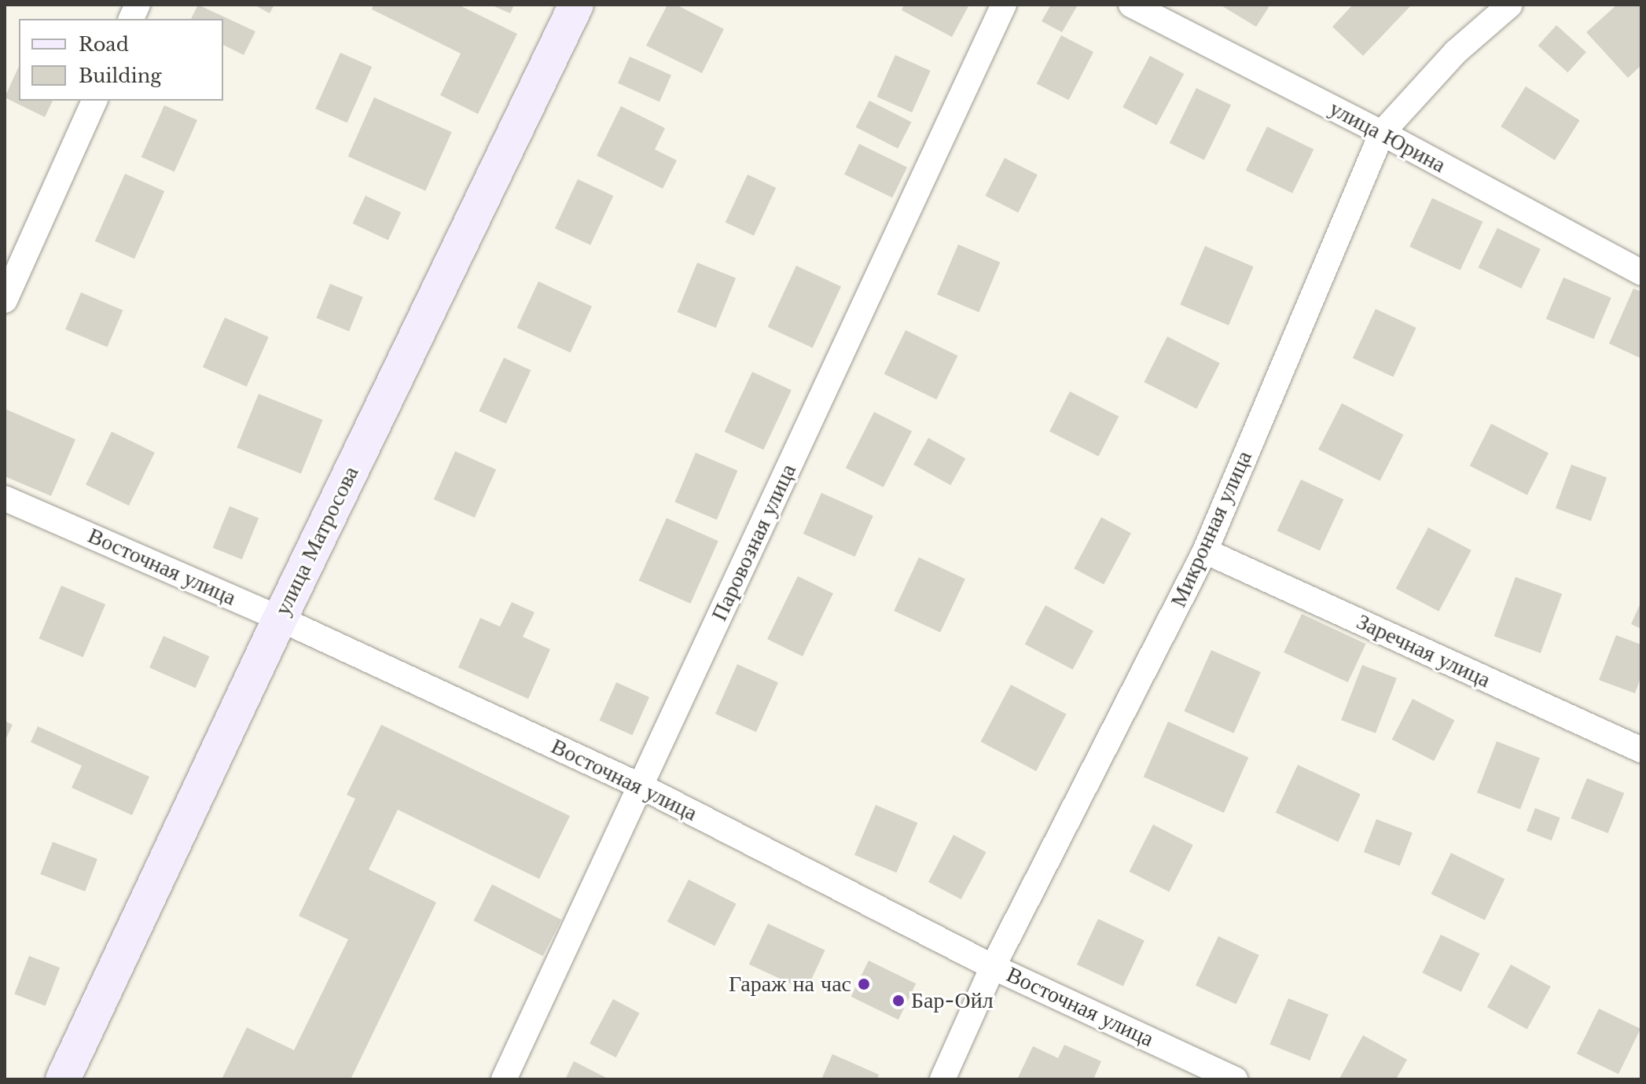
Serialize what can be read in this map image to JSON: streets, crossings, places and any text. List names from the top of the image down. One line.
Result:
{"streets":{"street":["улица Юрина","Микронная улица","улица Матросова","Паровозная улица","Восточная улица","Заречная улица"]},"crossings":[["улица Юрина","Микронная улица"],["Микронная улица","Восточная улица"],["Микронная улица","Заречная улица"],["улица Матросова","Восточная улица"],["Паровозная улица","Восточная улица"]],"places":["Гараж на час","Бар-Ойл"],"legend":["Road","Building"]}
